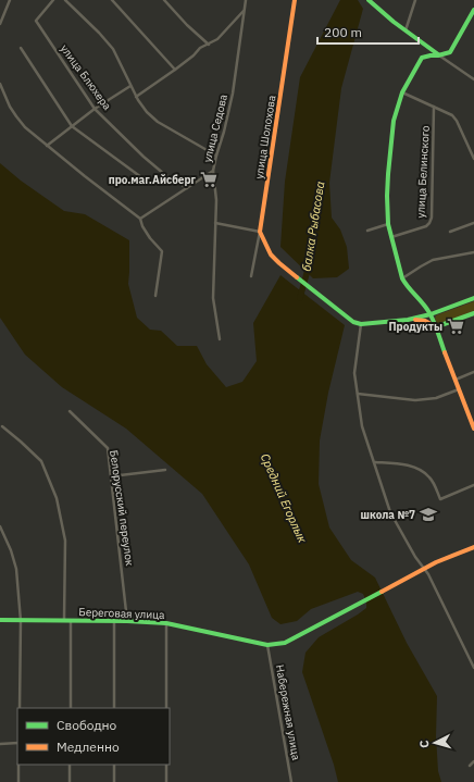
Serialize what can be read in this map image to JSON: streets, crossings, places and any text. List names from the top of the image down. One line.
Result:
{"streets":{"main road":["улица Шолохова","Береговая улица"],"street":["улица Блюхера","улица Седова","улица Белинского","Белорусский переулок","Набережная улица"]},"crossings":[["Белорусский переулок","Береговая улица"],["Береговая улица","Набережная улица"]],"water":["балка Рыбасова","Средний Егорлык"],"places":{"supermarket":["про.маг.Айсберг","Продукты"],"school or university":["школа №7"]},"legend":["Свободно","Медленно"],"scale_bar":"200 m","north":"left"}
